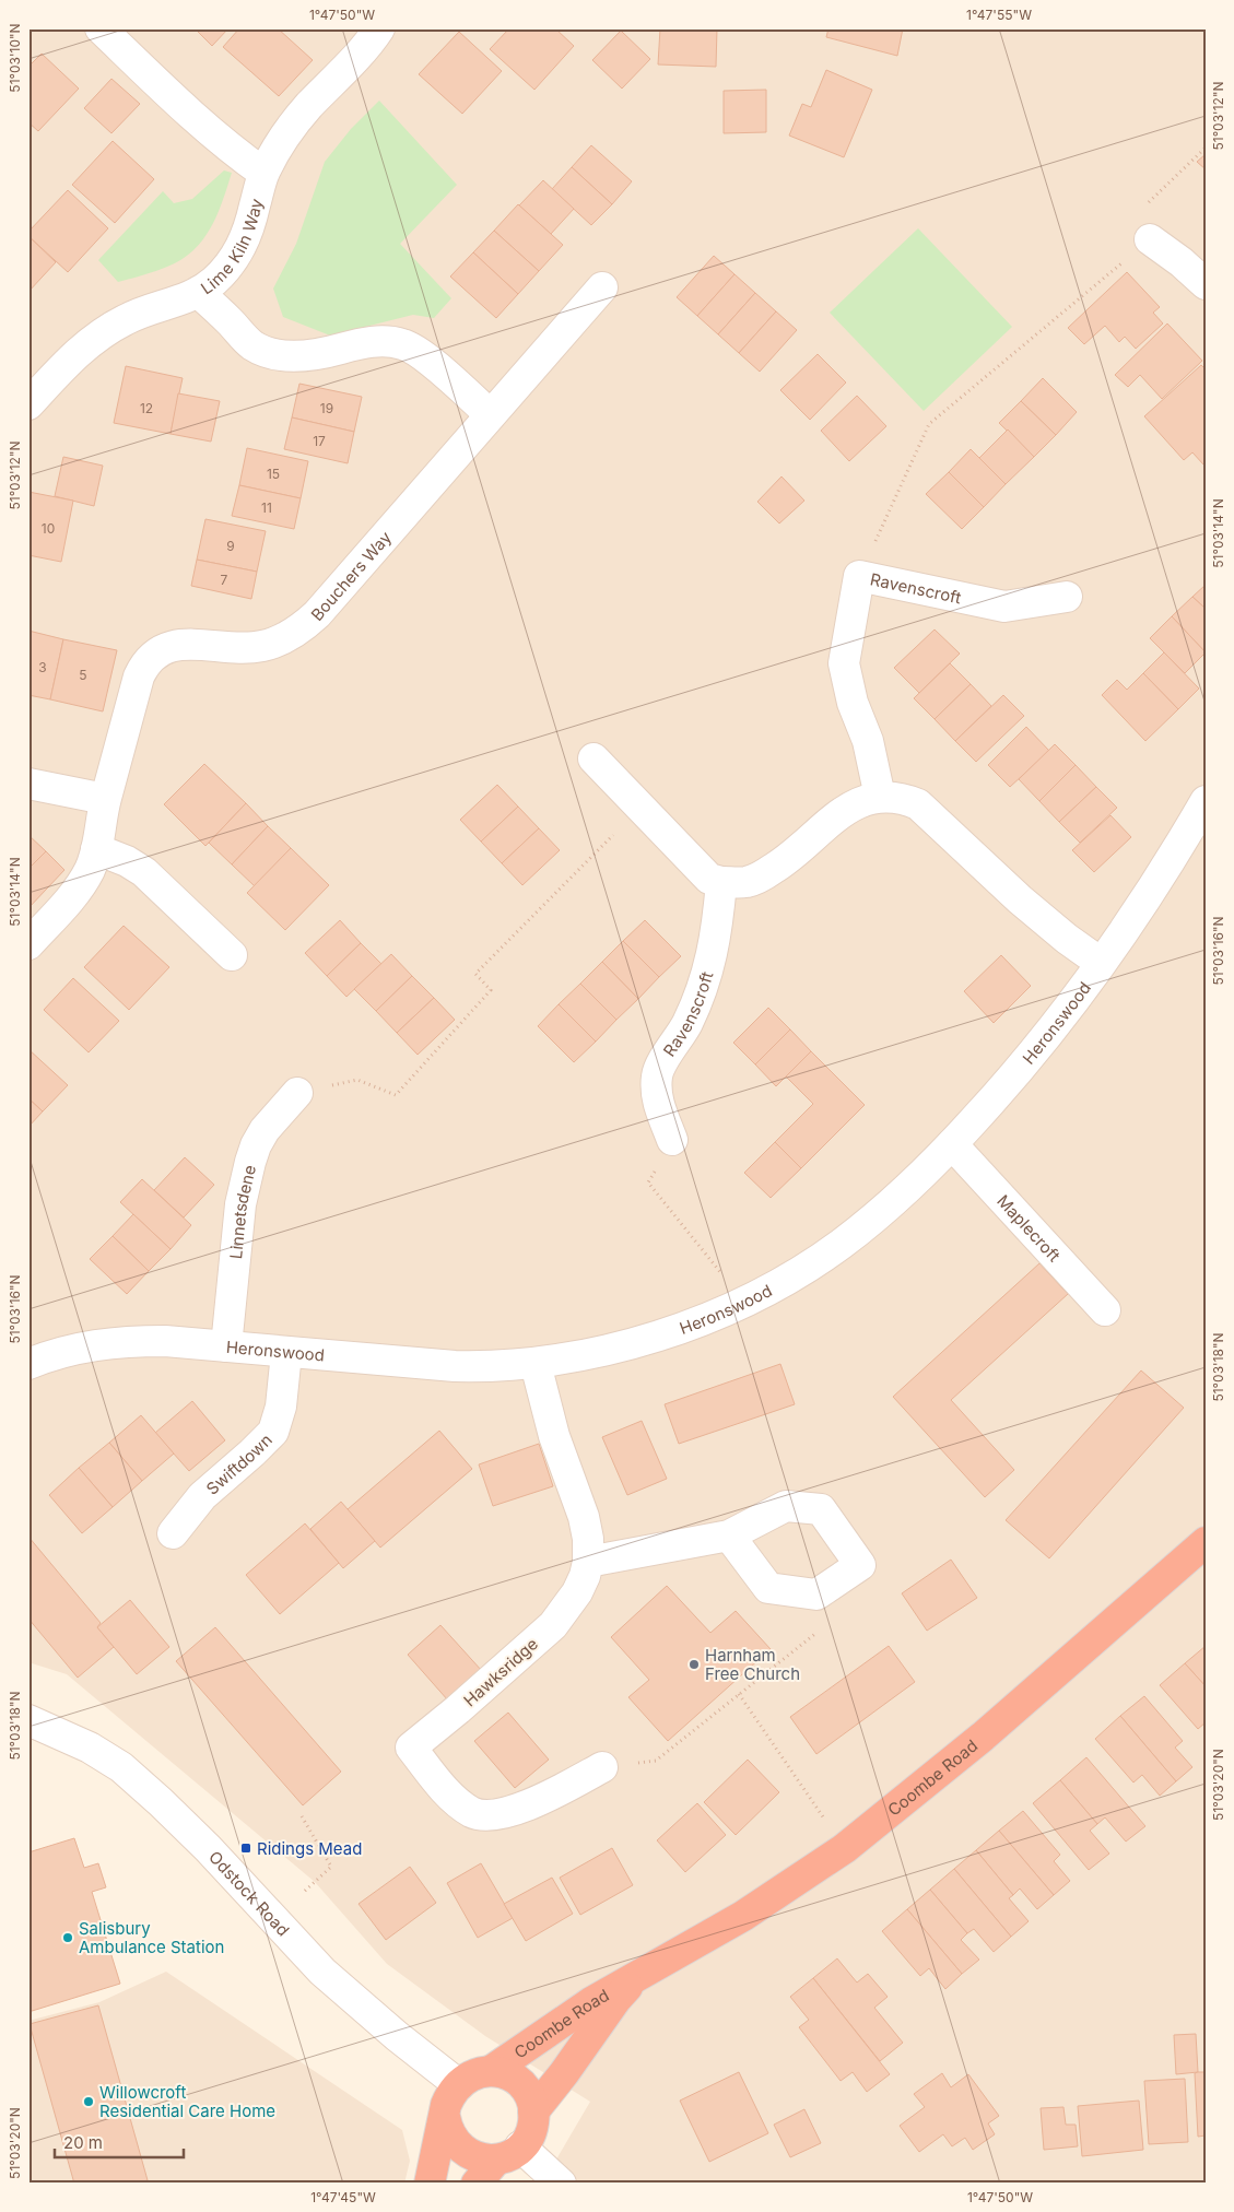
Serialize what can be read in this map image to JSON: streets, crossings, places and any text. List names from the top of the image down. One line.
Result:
{"streets":{"highway":["Coombe Road"],"street":["Lime Kiln Way","Bouchers Way","Ravenscroft","Heronswood","Linnetsdene","Maplecroft","Swiftdown","Hawksridge","Odstock Road"]},"crossings":[["Heronswood","Linnetsdene"],["Heronswood","Maplecroft"],["Heronswood","Swiftdown"],["Heronswood","Hawksridge"],["Coombe Road","Odstock Road"]],"places":{"other":["Harnham Free Church","Salisbury Ambulance Station","Willowcroft Residential Care Home"],"transit":["Ridings Mead"]},"house_numbers":["12","19","17","15","11","10","9","7","3","5"],"scale_bar":"20 m","coordinates":["1°47'50\"W","1°47'55\"W","51°03'10\"N","51°03'12\"N","51°03'14\"N","51°03'16\"N","51°03'18\"N","51°03'20\"N","1°47'45\"W"]}
